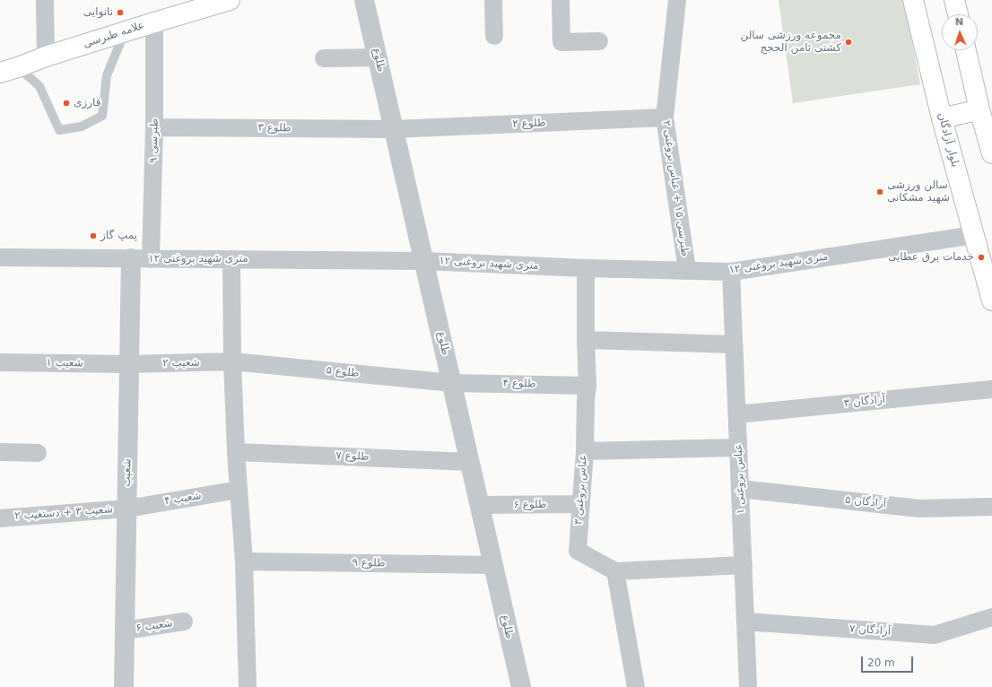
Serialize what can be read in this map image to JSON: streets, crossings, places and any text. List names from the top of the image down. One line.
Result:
{"streets":{"main road":["علامه طبرسی","بلوار آزادگان"],"street":["طلوع","طلوع ۲","طلوع ۳","طبرسی ۹","طبرسی ۱۵ + عباس بروغنی ۲","۱۲ متری شهید بروغنی","شعیب ۱","شعیب ۲","طلوع ۵","طلوع ۴","آزادگان ۳","طلوع ۷","شعیب","عباس بروغنی ۱","عباس بروغنی ۳","شعیب ۴","آزادگان ۵","طلوع ۶","شعیب ۳ + دستغیب ۲","طلوع ۹","شعیب ۶","آزادگان ۷"]},"crossings":[["علامه طبرسی","طبرسی ۹"],["طلوع","طلوع ۲"],["طلوع","طلوع ۳"],["طلوع","۱۲ متری شهید بروغنی"],["طلوع","طلوع ۵"],["طلوع","طلوع ۴"],["طلوع","طلوع ۷"],["طلوع","طلوع ۶"],["طلوع","طلوع ۹"],["طلوع ۲","طلوع ۳"],["طلوع ۲","طبرسی ۱۵ + عباس بروغنی ۲"],["طلوع ۳","طبرسی ۹"],["بلوار آزادگان","۱۲ متری شهید بروغنی"],["طبرسی ۹","۱۲ متری شهید بروغنی"],["طبرسی ۹","شعیب"],["طبرسی ۱۵ + عباس بروغنی ۲","۱۲ متری شهید بروغنی"],["۱۲ متری شهید بروغنی","شعیب"],["۱۲ متری شهید بروغنی","عباس بروغنی ۱"],["۱۲ متری شهید بروغنی","عباس بروغنی ۳"],["شعیب ۱","شعیب ۲"],["شعیب ۱","شعیب"],["شعیب ۲","طلوع ۵"],["شعیب ۲","شعیب"],["طلوع ۵","طلوع ۴"],["طلوع ۴","عباس بروغنی ۳"],["آزادگان ۳","عباس بروغنی ۱"],["شعیب","شعیب ۴"],["شعیب","شعیب ۳ + دستغیب ۲"],["شعیب","شعیب ۶"],["عباس بروغنی ۱","آزادگان ۵"],["عباس بروغنی ۱","آزادگان ۷"],["عباس بروغنی ۳","طلوع ۶"],["شعیب ۴","شعیب ۳ + دستغیب ۲"]],"places":["نانوایی","مجموعه ورزشی سالن کشتی ثامن الحجج","قارزی","سالن ورزشی شهید مشکانی","پمپ گاز","خدمات برق عطایی"],"scale_bar":"20 m","north":"top"}
